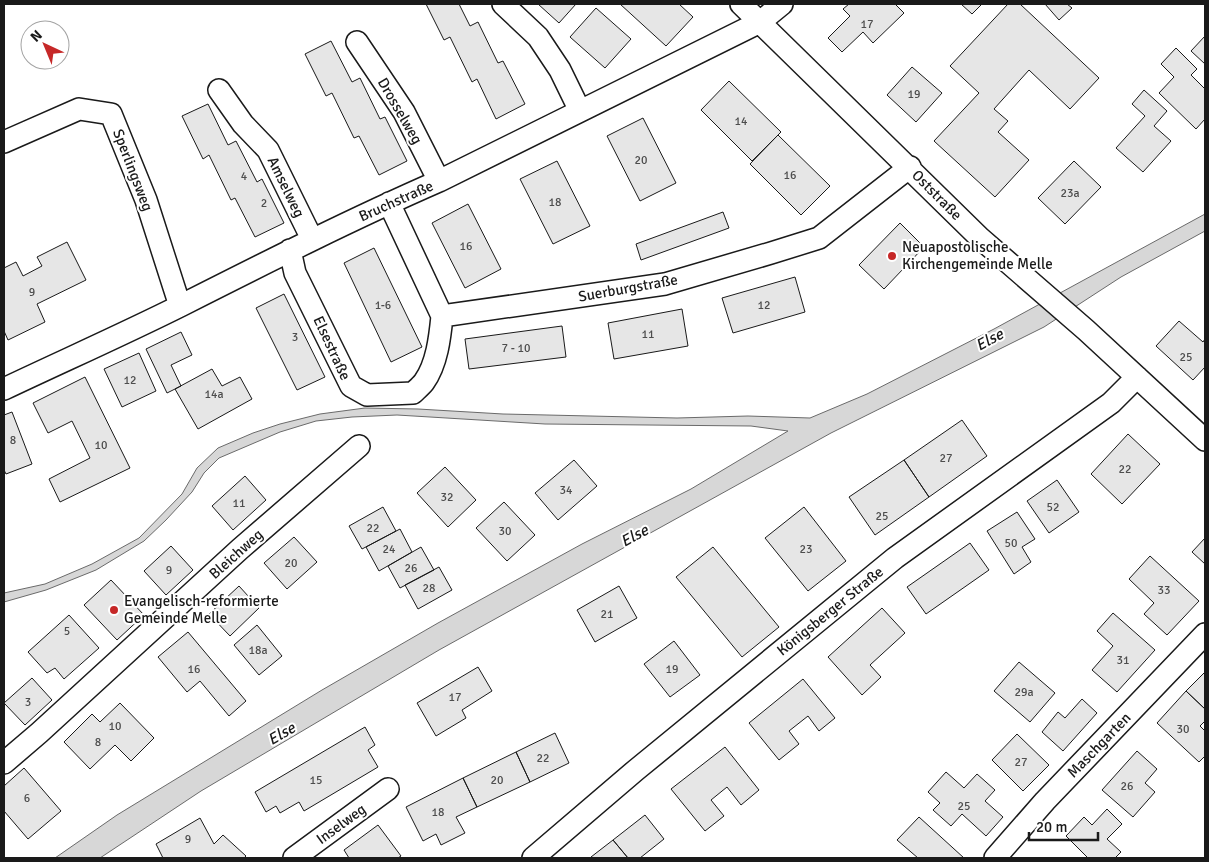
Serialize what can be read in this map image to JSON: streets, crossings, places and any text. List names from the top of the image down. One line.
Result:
{"streets":{"street":["Drosselweg","Sperlingsweg","Amselweg","Oststraße","Bruchstraße","Suerburgstraße","Elsestraße","Bleichweg","Königsberger Straße","Maschgarten","Inselweg"]},"crossings":[["Drosselweg","Bruchstraße"],["Sperlingsweg","Bruchstraße"],["Amselweg","Bruchstraße"],["Oststraße","Bruchstraße"],["Oststraße","Suerburgstraße"],["Oststraße","Königsberger Straße"],["Bruchstraße","Elsestraße"],["Suerburgstraße","Elsestraße"]],"water":["Else"],"places":["Neuapostolische Kirchengemeinde Melle","Evangelisch-reformierte Gemeinde Melle"],"house_numbers":["17","19","14","20","16","4","23a","18","2","16","9","1-6","12","11","3","7 - 10","25","12","14a","8","10","27","22","34","32","11","52","25","22","30","50","24","23","20","26","9","28","33","21","5","18a","31","16","19","29a","17","3","10","30","8","22","27","15","20","26","6","25","18","9"],"scale_bar":"20 m","north":"top left"}
